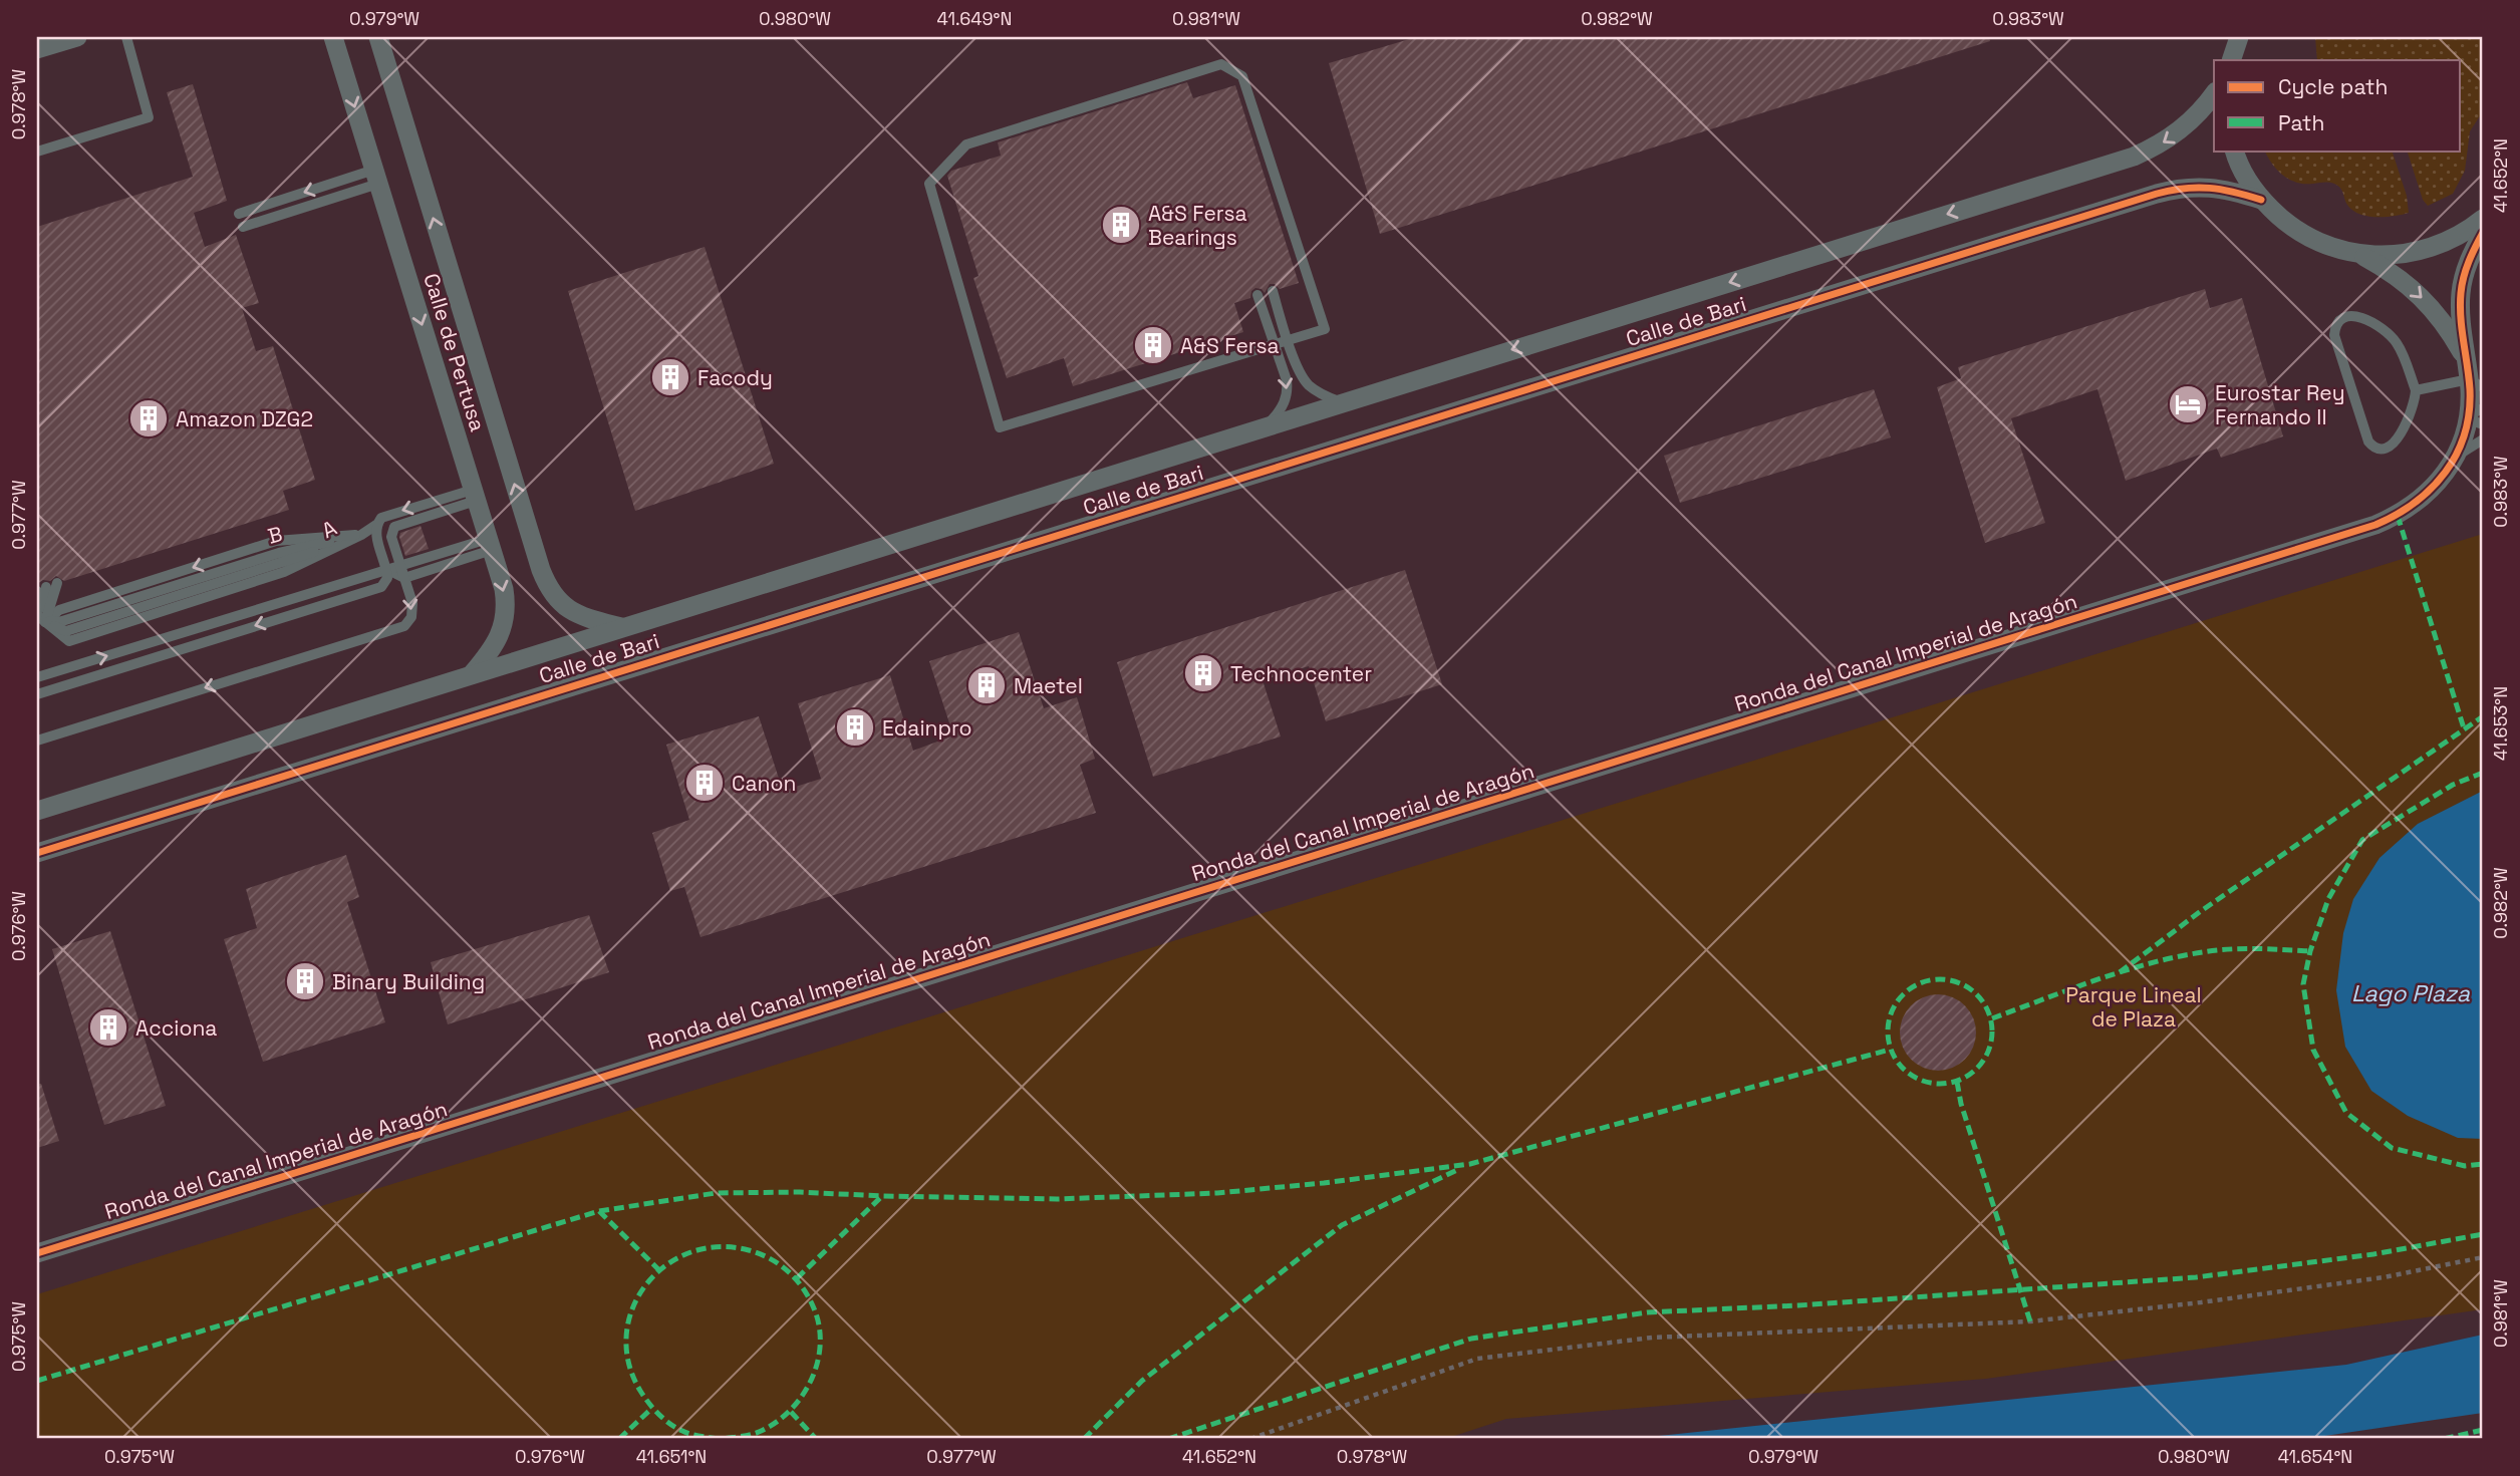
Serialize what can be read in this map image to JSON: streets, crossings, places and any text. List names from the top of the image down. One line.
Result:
{"streets":{"street":["Calle de Bari","Calle de Pertusa","Ronda del Canal Imperial de Aragón"],"lane":["A","B"]},"crossings":[["Calle de Bari","Calle de Pertusa"],["A","B"]],"water":["Lago Plaza"],"parks":["Parque Lineal de Plaza"],"places":{"building":["A&S Fersa Bearings","A&S Fersa","Facody","Amazon DZG2","Technocenter","Maetel","Edainpro","Canon","Binary Building","Acciona"],"hotel":["Eurostar Rey Fernando II"]},"legend":["Cycle path","Path"],"coordinates":["0.979°W","0.980°W","41.649°N","0.981°W","0.982°W","0.983°W","0.978°W","41.652°N","0.977°W","41.653°N","0.976°W","0.975°W","41.651°N","41.654°N"]}
